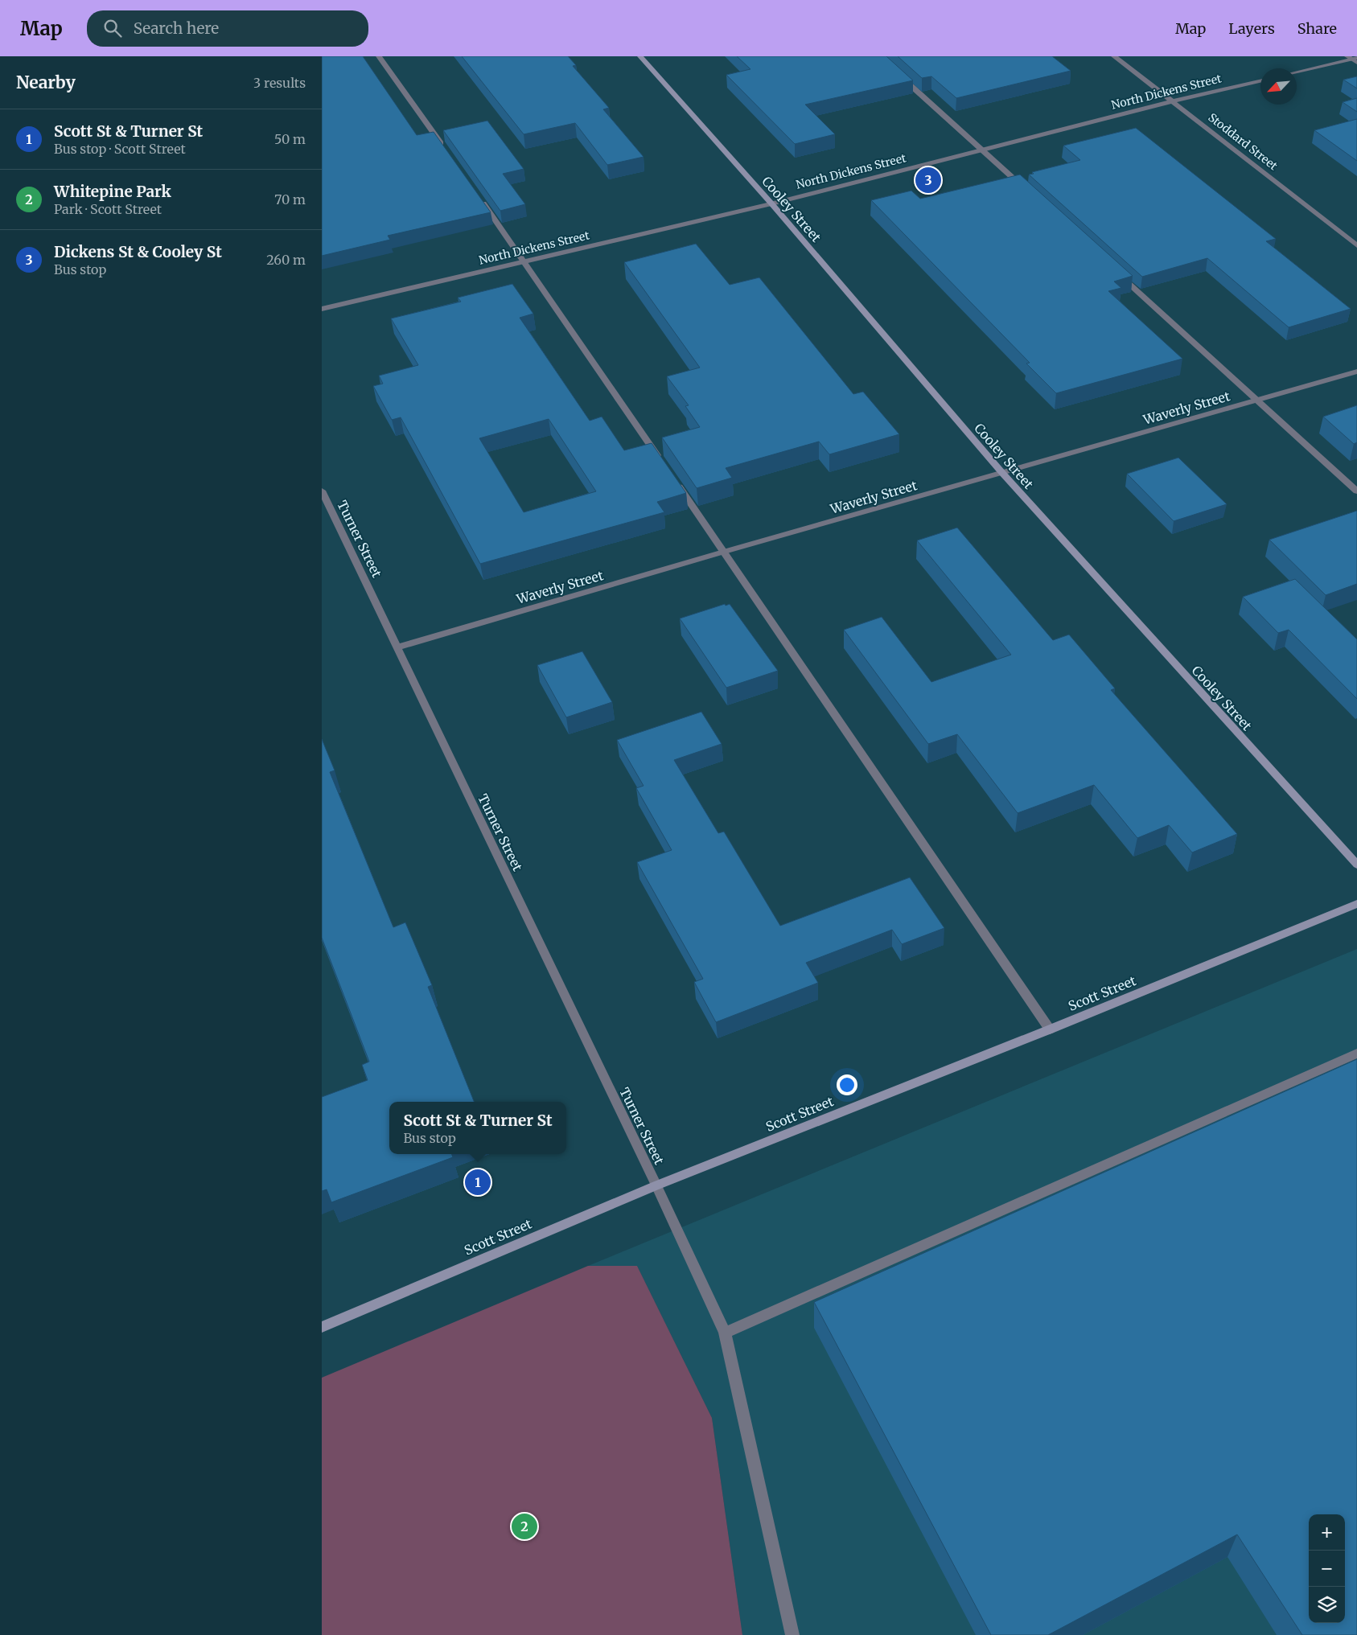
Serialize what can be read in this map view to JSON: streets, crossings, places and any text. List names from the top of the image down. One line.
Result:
{"streets":{"street":["North Dickens Street","Stoddard Street","Cooley Street","Waverly Street","Turner Street","Scott Street"]},"crossings":[["North Dickens Street","Stoddard Street"],["North Dickens Street","Cooley Street"],["Cooley Street","Waverly Street"],["Waverly Street","Turner Street"],["Turner Street","Scott Street"]],"north":"bottom left","page":{"header":"Map","search":"Search here","nav":["Map","Layers","Share"],"heading":["Nearby","3 results"],"list":[{"mark":"1","name":"Scott St & Turner St","note":"Bus stop · Scott Street","value":"50 m"},{"mark":"2","name":"Whitepine Park","note":"Park · Scott Street","value":"70 m"},{"mark":"3","name":"Dickens St & Cooley St","note":"Bus stop","value":"260 m"}],"pins":["3","1","2"],"popup":["Scott St & Turner St","Bus stop"],"map_buttons":["+","−"]}}
